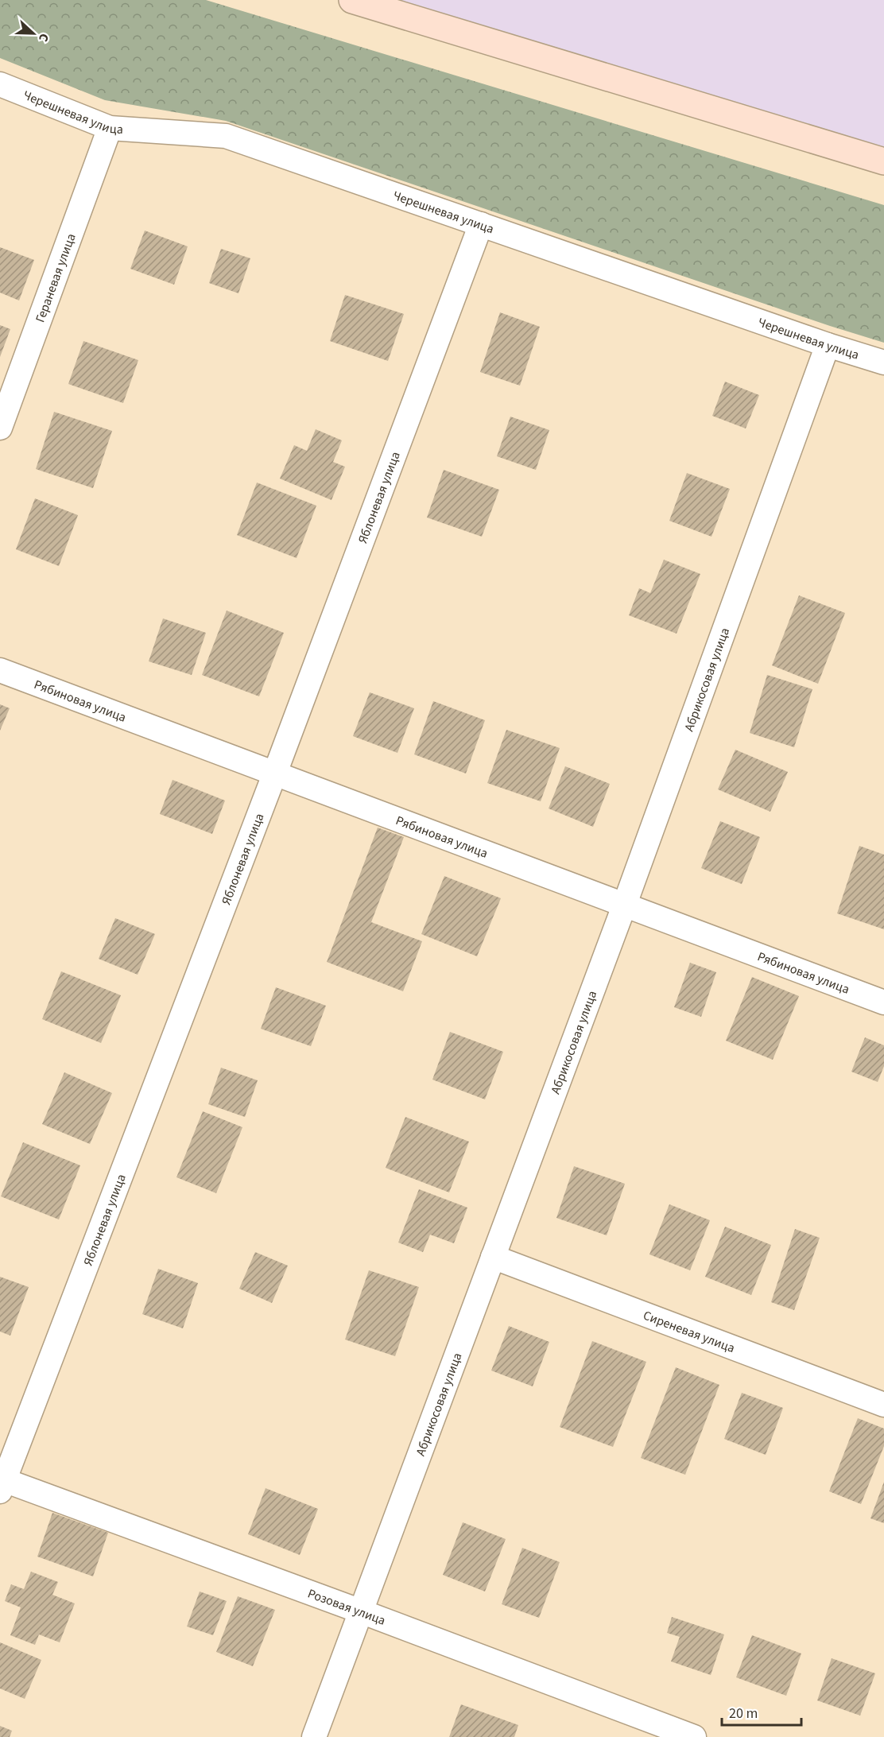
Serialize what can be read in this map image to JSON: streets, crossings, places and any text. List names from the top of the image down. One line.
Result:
{"streets":{"street":["Черешневая улица","Гераневая улица","Яблоневая улица","Абрикосовая улица","Рябиновая улица","Сиреневая улица","Розовая улица"]},"crossings":[["Черешневая улица","Гераневая улица"],["Черешневая улица","Яблоневая улица"],["Черешневая улица","Абрикосовая улица"],["Яблоневая улица","Рябиновая улица"],["Яблоневая улица","Розовая улица"],["Абрикосовая улица","Рябиновая улица"],["Абрикосовая улица","Сиреневая улица"],["Абрикосовая улица","Розовая улица"]],"scale_bar":"20 m","north":"right"}
